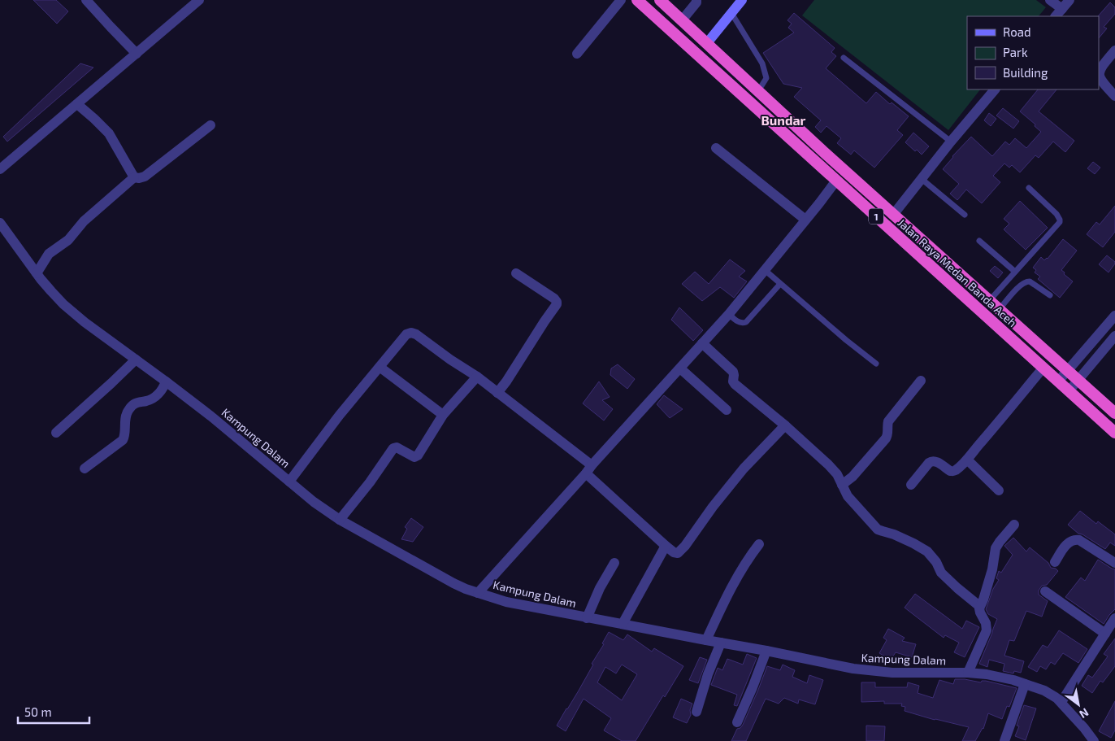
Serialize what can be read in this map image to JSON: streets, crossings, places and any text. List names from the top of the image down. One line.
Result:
{"streets":{"highway":["1","Jalan Raya Medan Banda Aceh"],"street":["Kampung Dalam"]},"districts":["Bundar"],"legend":["Road","Park","Building"],"scale_bar":"50 m","north":"bottom right"}
